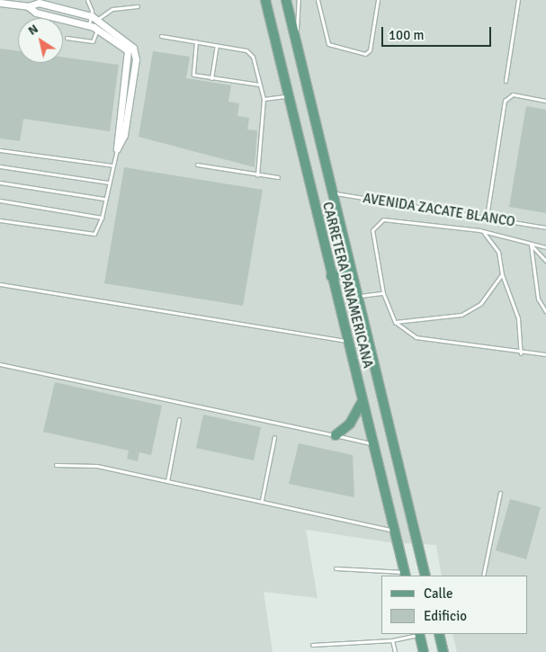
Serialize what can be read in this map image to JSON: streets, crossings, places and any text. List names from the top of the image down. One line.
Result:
{"streets":{"main road":["CARRETERA PANAMERICANA"],"lane":["AVENIDA ZACATE BLANCO"]},"crossings":[["AVENIDA ZACATE BLANCO","CARRETERA PANAMERICANA"]],"legend":["Calle","Edificio"],"scale_bar":"100 m","north":"top left"}
